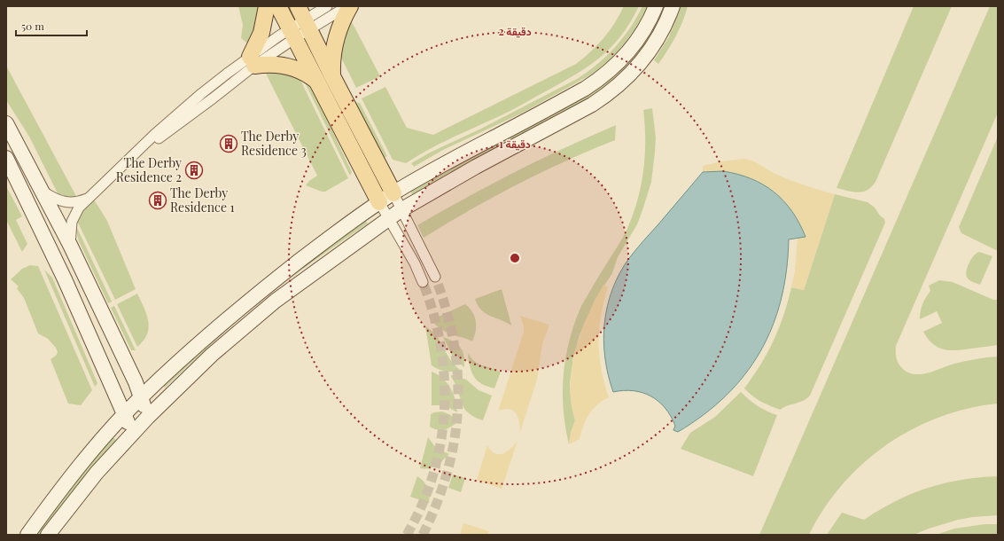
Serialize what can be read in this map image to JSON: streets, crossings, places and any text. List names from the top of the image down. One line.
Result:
{"places":{"building":["The Derby Residence 3","The Derby Residence 2","The Derby Residence 1"]},"scale_bar":"50 m","rings":["2 دقيقة","1 دقيقة"]}
